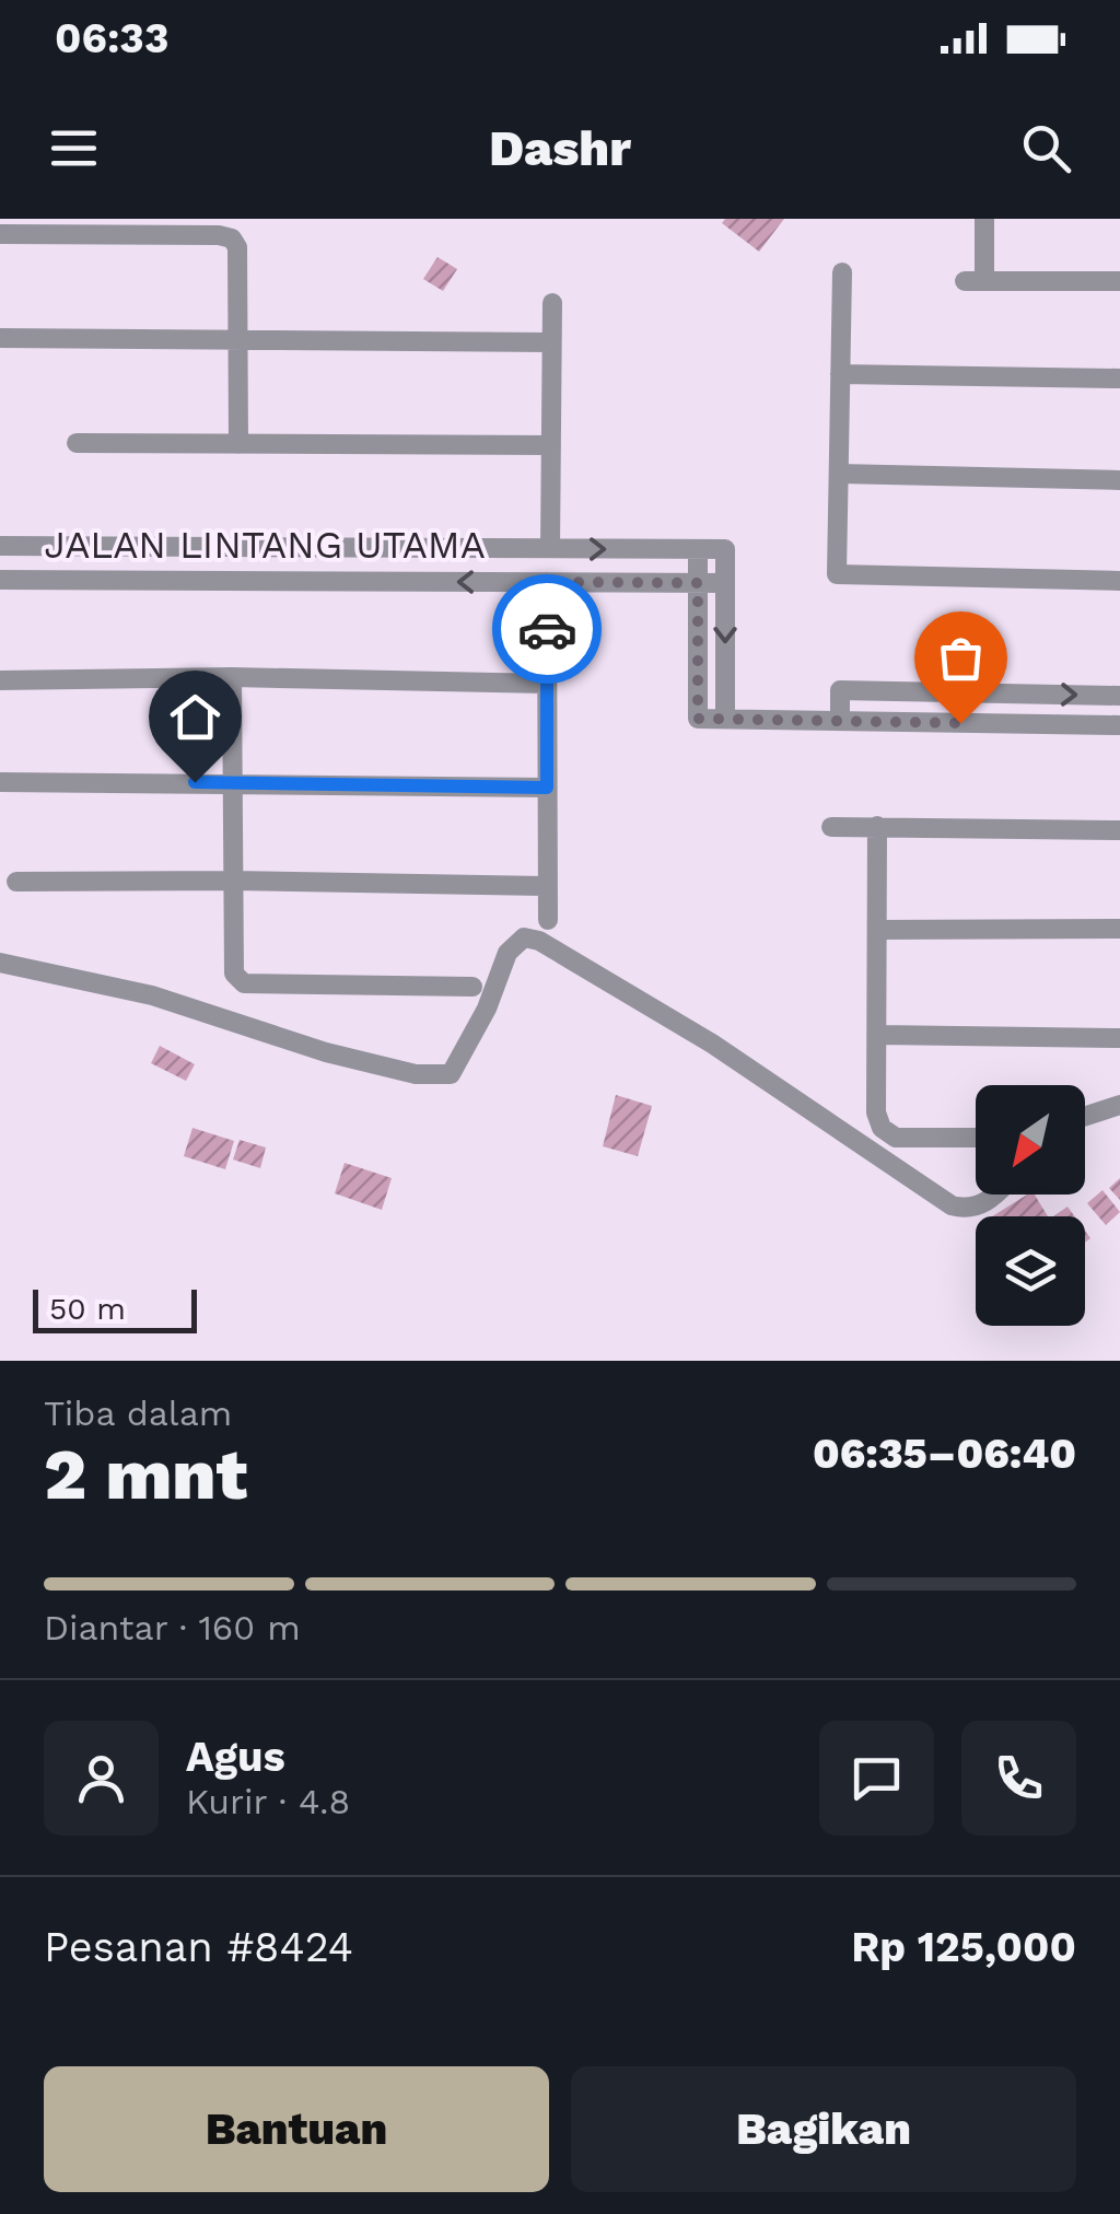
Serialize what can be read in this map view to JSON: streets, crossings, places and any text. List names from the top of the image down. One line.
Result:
{"streets":{"street":["JALAN LINTANG UTAMA"]},"scale_bar":"50 m","north":"bottom left","page":{"status":"06:33","header":"Dashr","scale":"50 m","heading":["2 mnt","Tiba dalam","06:35–06:40"],"panel":["Agus","Kurir · 4.8","Pesanan #8424","Rp 125,000"],"bar":"Diantar · 160 m","buttons":["Bantuan","Bagikan"]}}
